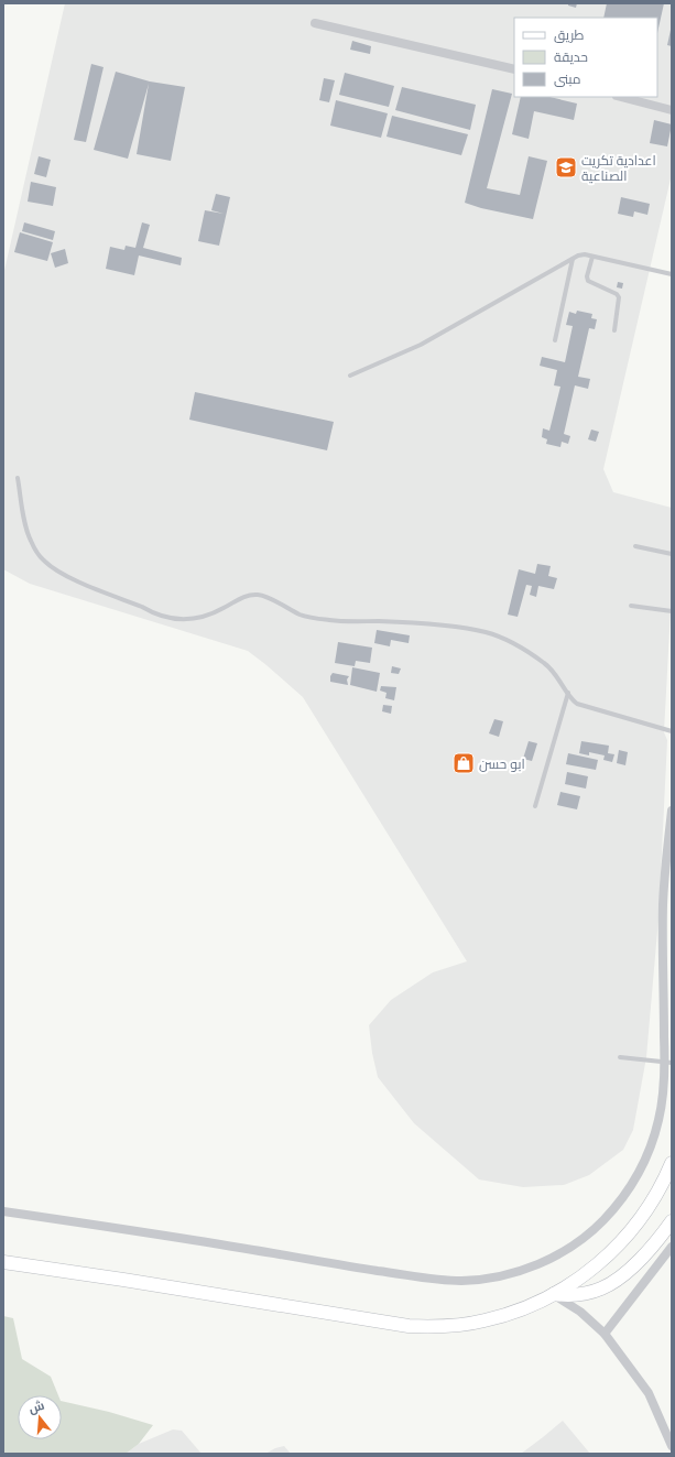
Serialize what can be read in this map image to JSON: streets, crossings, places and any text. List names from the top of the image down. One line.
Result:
{"places":{"school or university":["اعدادية تكريت الصناعية"],"shop":["ابو حسن"]},"legend":["طريق","حديقة","مبنى"],"north":"top"}
